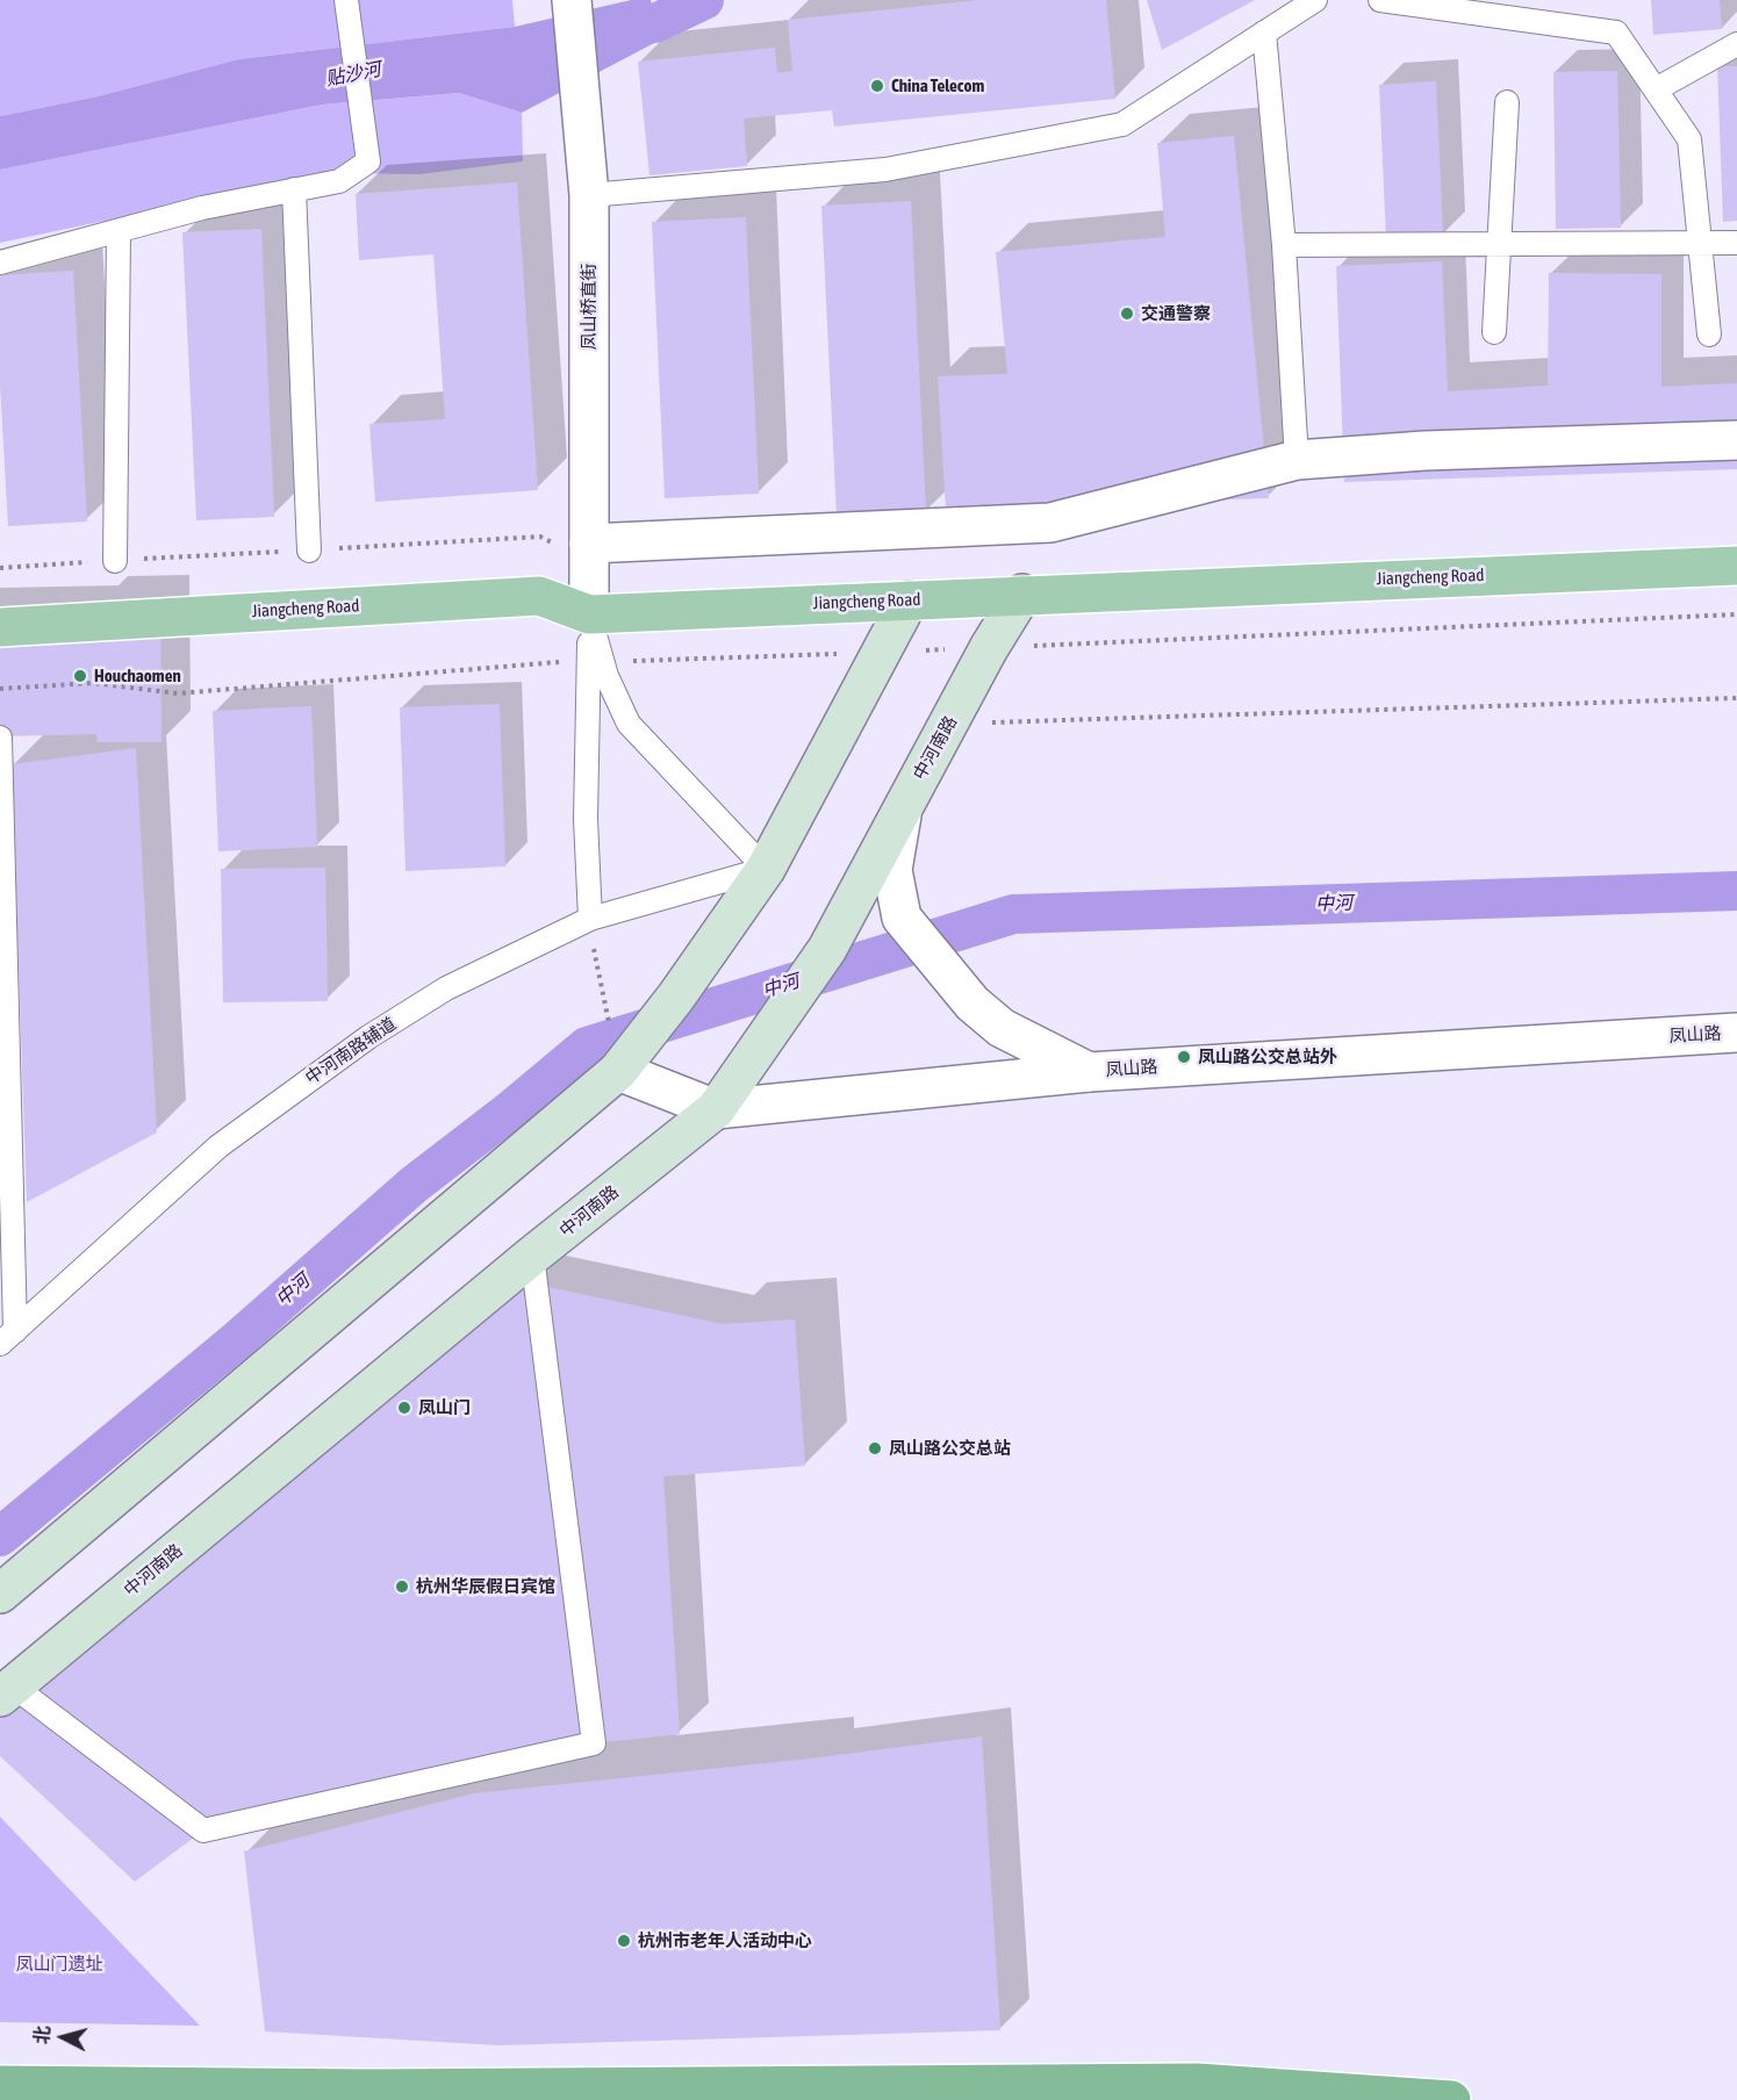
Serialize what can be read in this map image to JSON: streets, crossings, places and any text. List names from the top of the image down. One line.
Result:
{"streets":{"main road":["Jiangcheng Road","中河南路"],"street":["凤山桥直街","凤山路"],"lane":["中河南路辅道"]},"crossings":[["凤山桥直街","Jiangcheng Road"],["Jiangcheng Road","中河南路"],["中河南路","凤山路"]],"water":["贴沙河","中河"],"parks":["凤山门遗址"],"places":["China Telecom","交通警察","Houchaomen","凤山路公交总站外","凤山门","凤山路公交总站","杭州华辰假日宾馆","杭州市老年人活动中心"],"north":"left"}
